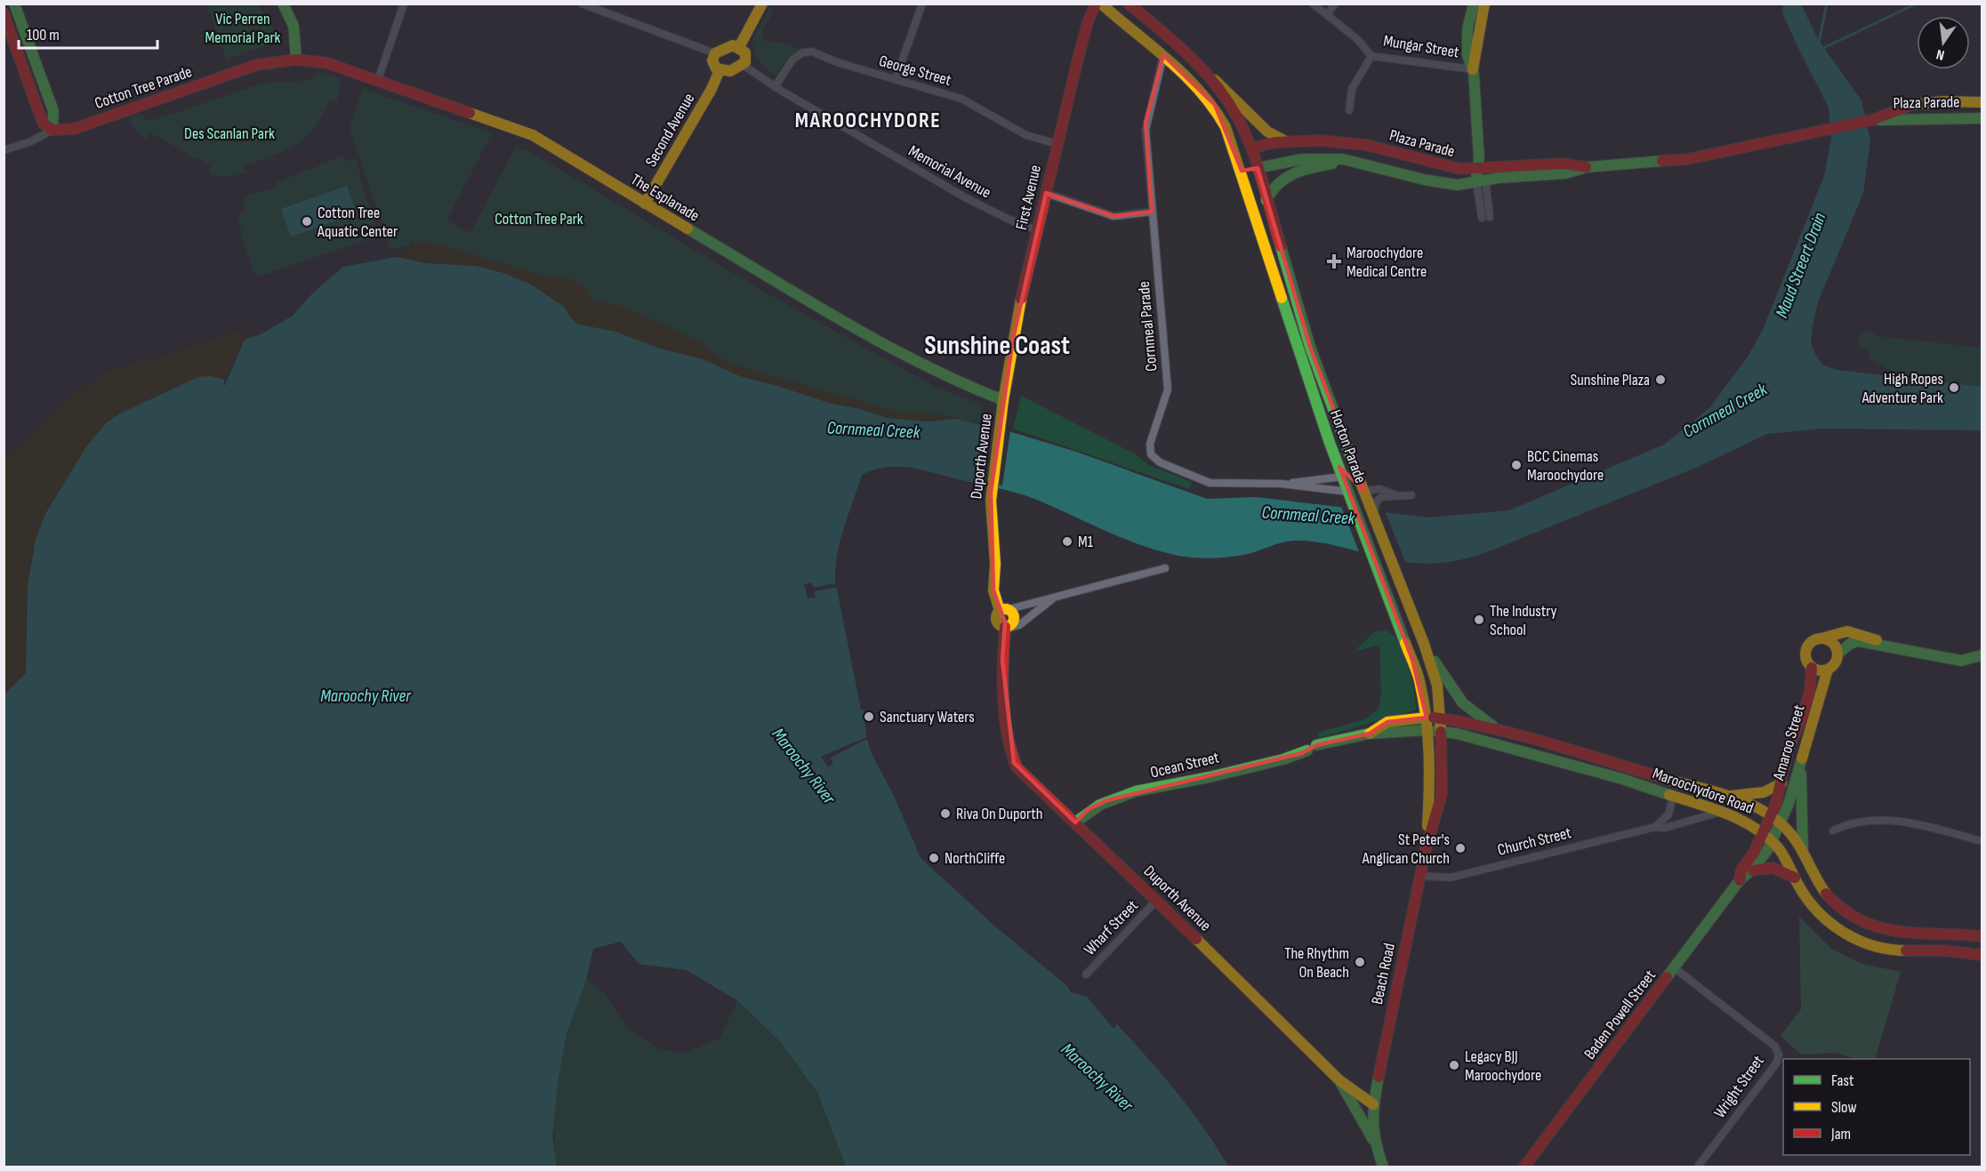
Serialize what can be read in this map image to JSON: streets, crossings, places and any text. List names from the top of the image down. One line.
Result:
{"streets":{"main road":["Mungar Street","Cotton Tree Parade","Plaza Parade","Second Avenue","The Esplanade","First Avenue","Horton Parade","Duporth Avenue","Amaroo Street","Ocean Street","Maroochydore Road","Beach Road","Baden Powell Street"],"street":["George Street","Memorial Avenue","Cornmeal Parade","Church Street","Wharf Street","Wright Street"]},"crossings":[["Mungar Street","Plaza Parade"],["George Street","Memorial Avenue"],["George Street","First Avenue"],["Cotton Tree Parade","The Esplanade"],["Plaza Parade","Horton Parade"],["Second Avenue","Memorial Avenue"],["Second Avenue","The Esplanade"],["Memorial Avenue","First Avenue"],["The Esplanade","First Avenue"],["The Esplanade","Duporth Avenue"],["First Avenue","Duporth Avenue"],["Cornmeal Parade","Horton Parade"],["Horton Parade","Ocean Street"],["Horton Parade","Maroochydore Road"],["Horton Parade","Beach Road"],["Duporth Avenue","Ocean Street"],["Duporth Avenue","Wharf Street"],["Duporth Avenue","Beach Road"],["Amaroo Street","Maroochydore Road"],["Amaroo Street","Baden Powell Street"],["Ocean Street","Maroochydore Road"],["Ocean Street","Beach Road"],["Maroochydore Road","Church Street"],["Maroochydore Road","Beach Road"],["Maroochydore Road","Baden Powell Street"],["Church Street","Beach Road"],["Baden Powell Street","Wright Street"]],"districts":["MAROOCHYDORE","Sunshine Coast"],"water":["Maud Streert Drain","Cornmeal Creek","Maroochy River"],"parks":["Vic Perren Memorial Park","Des Scanlan Park","Cotton Tree Park"],"places":{"other":["Cotton Tree Aquatic Center","Sunshine Plaza","High Ropes Adventure Park","BCC Cinemas Maroochydore","M1","The Industry School","Sanctuary Waters","Riva On Duporth","St Peter's Anglican Church","NorthCliffe","The Rhythm On Beach","Legacy BJJ Maroochydore"],"health":["Maroochydore Medical Centre"]},"legend":["Fast","Slow","Jam"],"scale_bar":"100 m","north":"bottom"}
